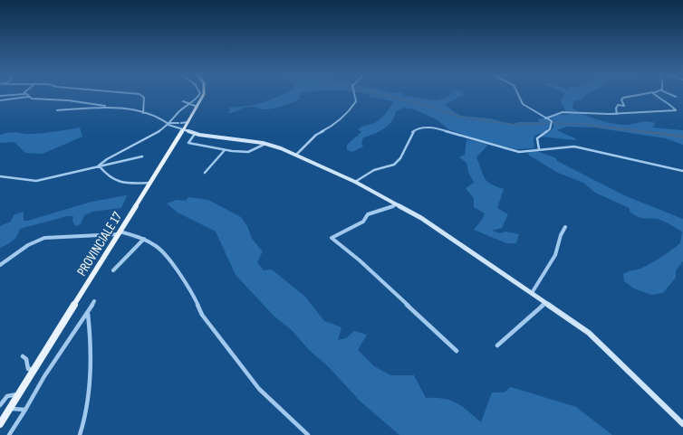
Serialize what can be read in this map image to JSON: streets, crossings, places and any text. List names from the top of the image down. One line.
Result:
{"streets":{"main road":["PROVINCIALE 17"]}}
